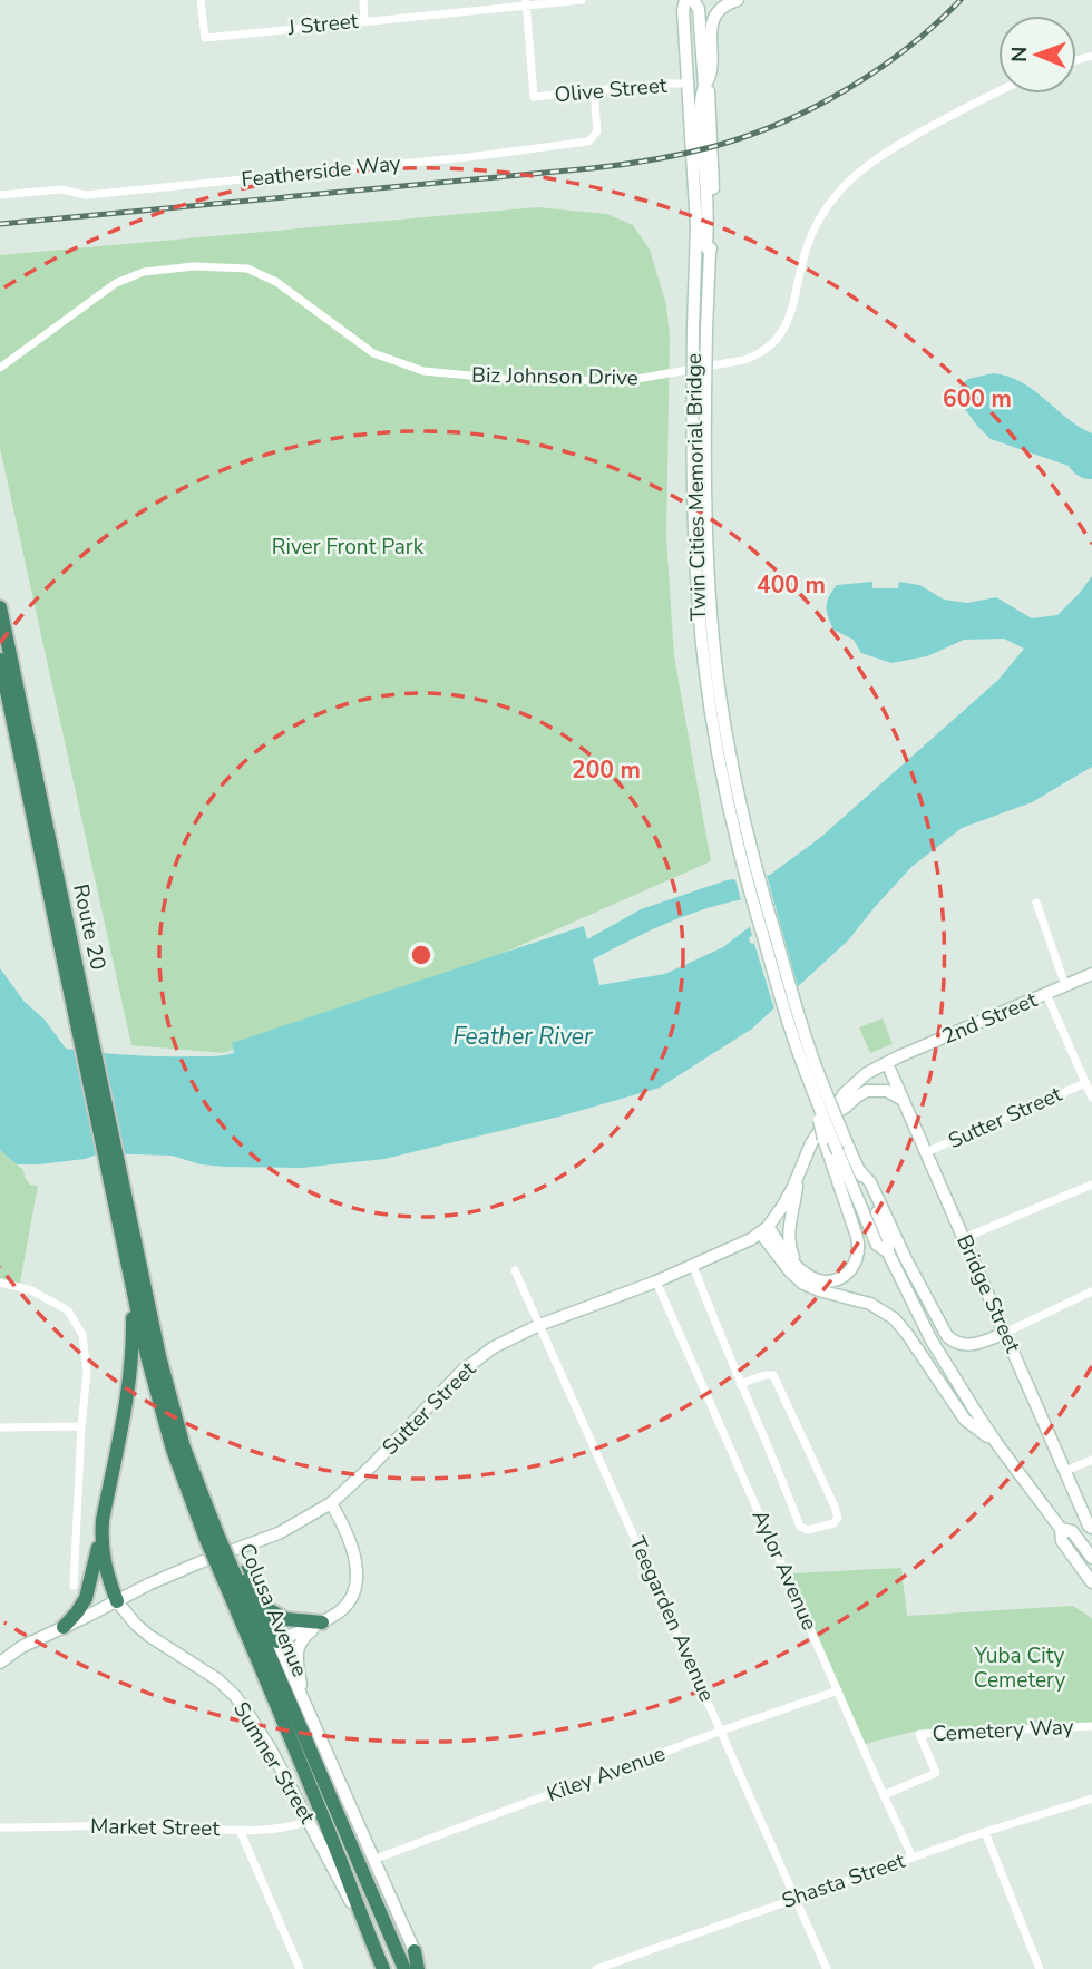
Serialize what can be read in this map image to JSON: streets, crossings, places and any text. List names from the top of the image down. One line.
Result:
{"streets":{"highway":["Route 20","Colusa Avenue"],"main road":["Twin Cities Memorial Bridge","2nd Street","Sutter Street","Bridge Street","Sumner Street"],"street":["J Street","Olive Street","Featherside Way","Biz Johnson Drive","Aylor Avenue","Teegarden Avenue","Cemetery Way","Kiley Avenue","Market Street","Shasta Street"]},"crossings":[["J Street","Olive Street"],["Olive Street","Featherside Way"],["Olive Street","Twin Cities Memorial Bridge"],["Route 20","Colusa Avenue"],["2nd Street","Sutter Street"],["2nd Street","Bridge Street"],["Sutter Street","Bridge Street"],["Sutter Street","Aylor Avenue"],["Sutter Street","Teegarden Avenue"],["Sutter Street","Sumner Street"],["Aylor Avenue","Cemetery Way"],["Aylor Avenue","Kiley Avenue"],["Aylor Avenue","Shasta Street"],["Colusa Avenue","Sumner Street"],["Colusa Avenue","Kiley Avenue"],["Teegarden Avenue","Kiley Avenue"],["Teegarden Avenue","Shasta Street"],["Sumner Street","Market Street"]],"water":["Feather River"],"parks":["River Front Park","Yuba City Cemetery"],"north":"left","rings":["600 m","400 m","200 m"]}
